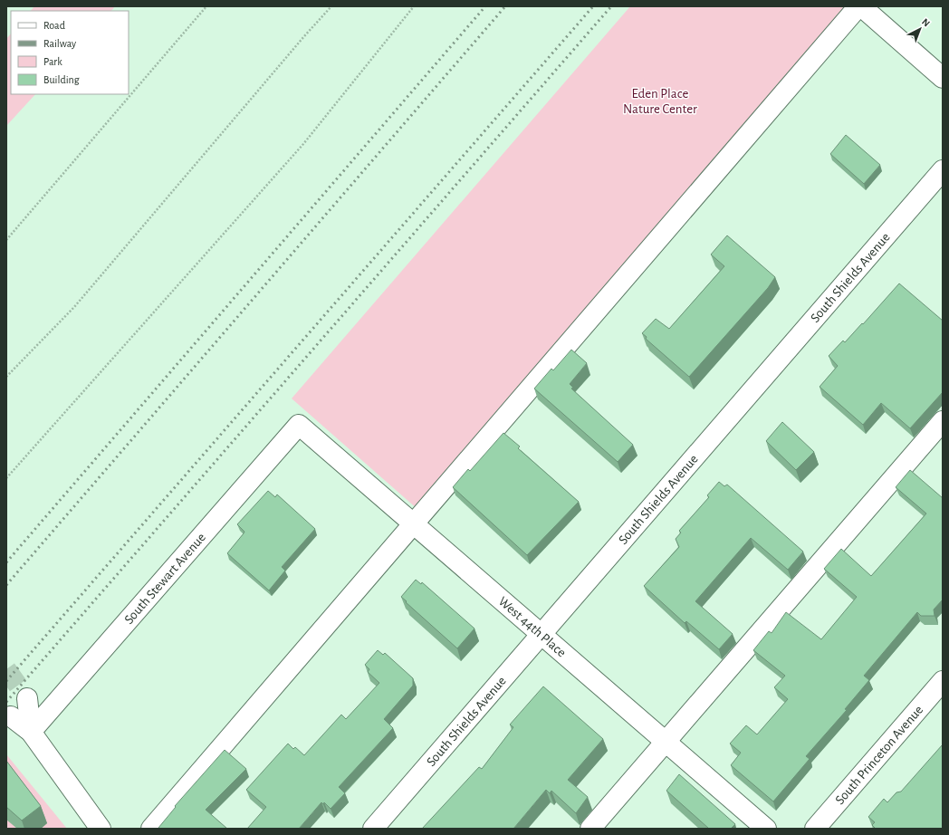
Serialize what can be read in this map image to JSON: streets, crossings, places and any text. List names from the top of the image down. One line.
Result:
{"streets":{"street":["South Shields Avenue","South Stewart Avenue","West 44th Place","South Princeton Avenue"]},"crossings":[["South Shields Avenue","West 44th Place"],["South Stewart Avenue","West 44th Place"]],"parks":["Eden Place Nature Center"],"legend":["Road","Railway","Park","Building"],"north":"top right"}
